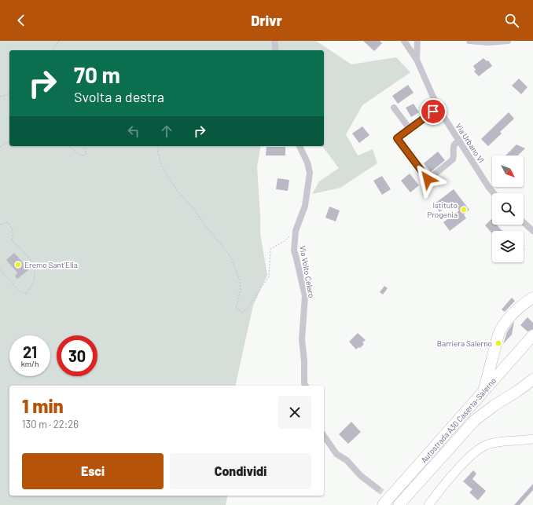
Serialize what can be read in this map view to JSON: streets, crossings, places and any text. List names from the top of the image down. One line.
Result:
{"streets":{"highway":["Autostrada A30 Caserta-Salerno"],"street":["Via Urbano VI","Via Volto Celaro"]},"places":["Istituto Progenia","Eremo Sant'Elia","Barriera Salerno"],"north":"bottom right","page":{"header":"Drivr","turn":["70 m","Svolta a destra"],"speed":"21 km/h","limit":"30","heading":["1 min","130 m · 22:26"],"buttons":["Esci","Condividi"]}}
